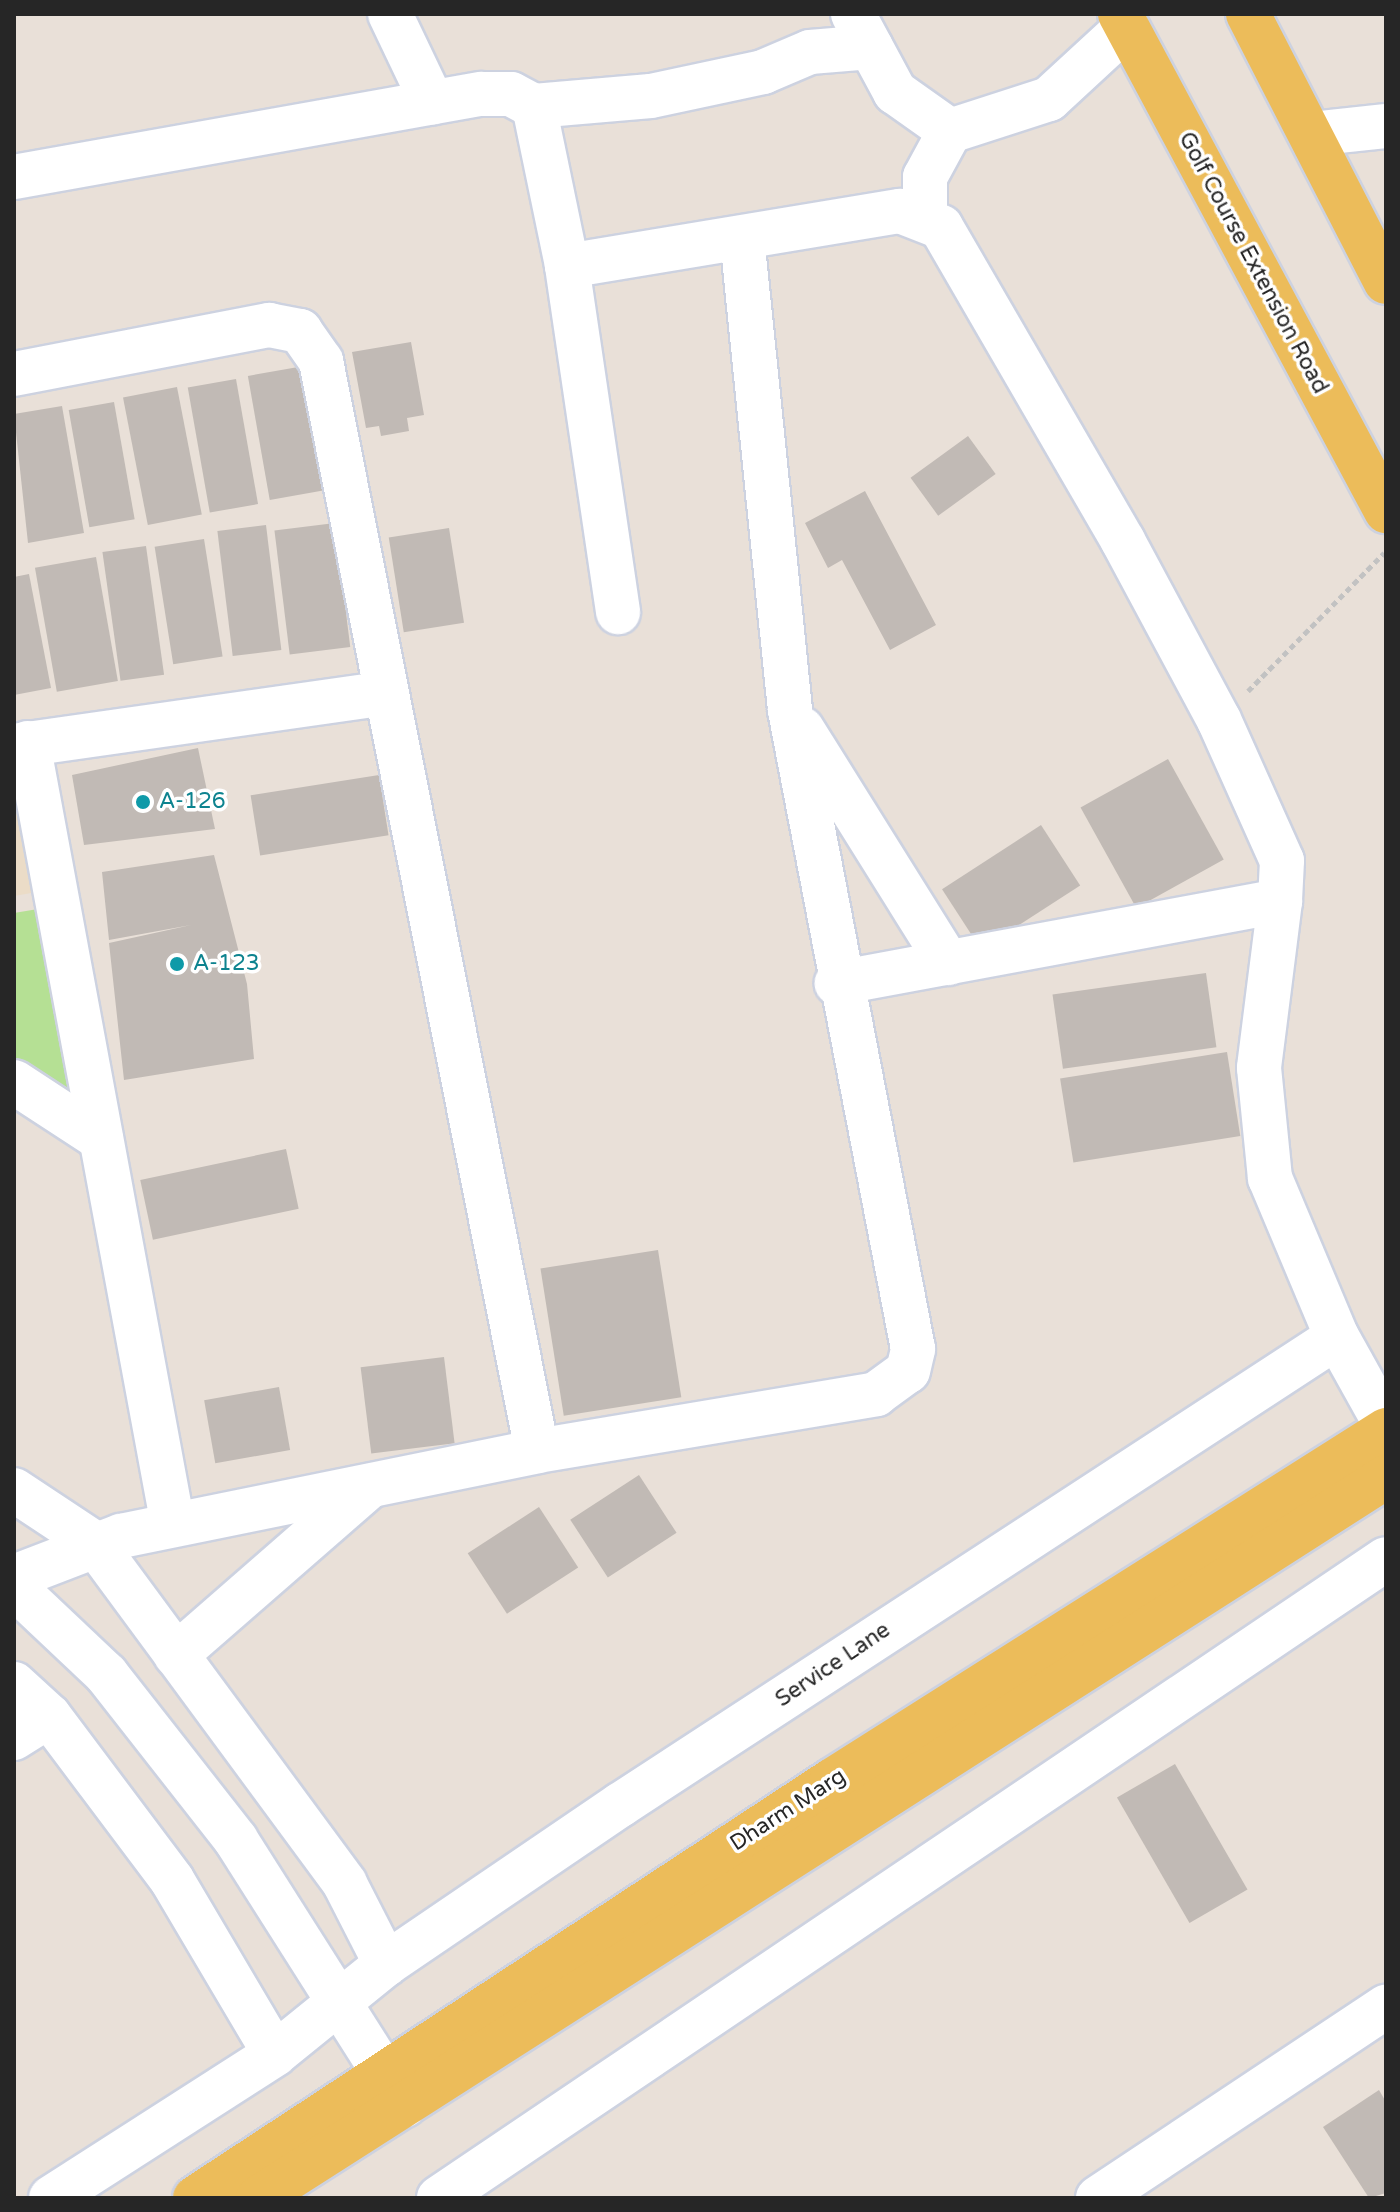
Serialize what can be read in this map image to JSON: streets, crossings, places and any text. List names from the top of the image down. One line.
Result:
{"streets":{"main road":["Golf Course Extension Road","Dharm Marg"],"street":["Service Lane"]},"places":["A-126","A-123"]}
